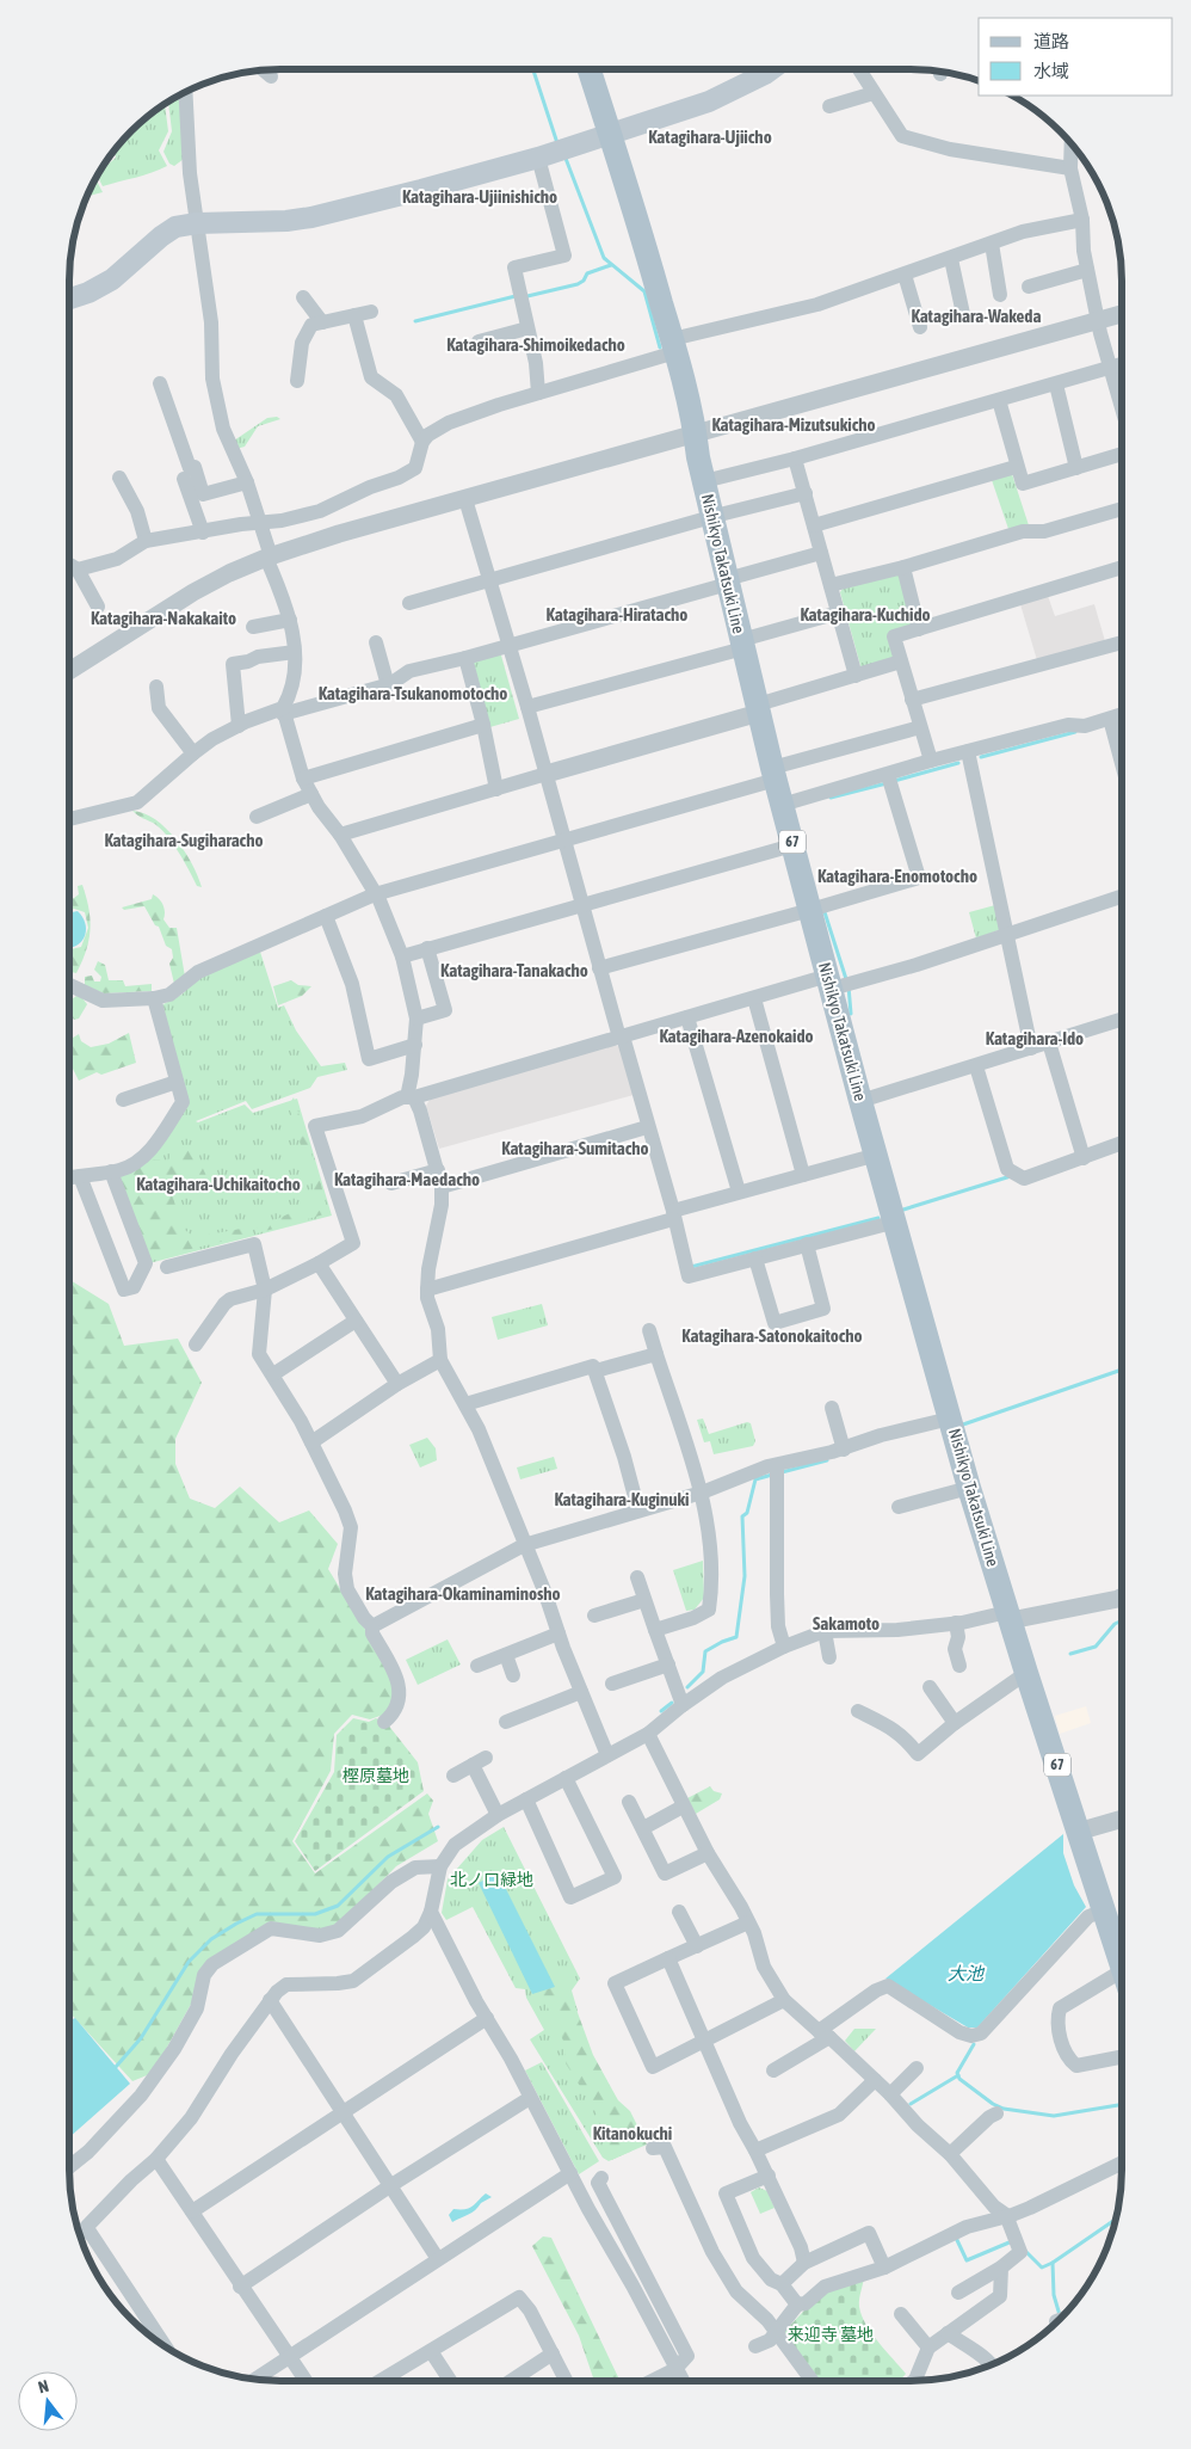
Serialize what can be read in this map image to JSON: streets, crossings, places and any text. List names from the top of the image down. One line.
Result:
{"streets":{"main road":["Nishikyo Takatsuki Line","67"]},"districts":["Katagihara-Ujiicho","Katagihara-Ujiinishicho","Katagihara-Wakeda","Katagihara-Shimoikedacho","Katagihara-Mizutsukicho","Katagihara-Hiratacho","Katagihara-Kuchido","Katagihara-Nakakaito","Katagihara-Tsukanomotocho","Katagihara-Sugiharacho","Katagihara-Enomotocho","Katagihara-Tanakacho","Katagihara-Azenokaido","Katagihara-Ido","Katagihara-Sumitacho","Katagihara-Maedacho","Katagihara-Uchikaitocho","Katagihara-Satonokaitocho","Katagihara-Kuginuki","Katagihara-Okaminaminosho","Sakamoto","Kitanokuchi"],"water":["大池"],"parks":["樫原墓地","北ノ口緑地","来迎寺 墓地"],"legend":["道路","水域"],"north":"top"}
